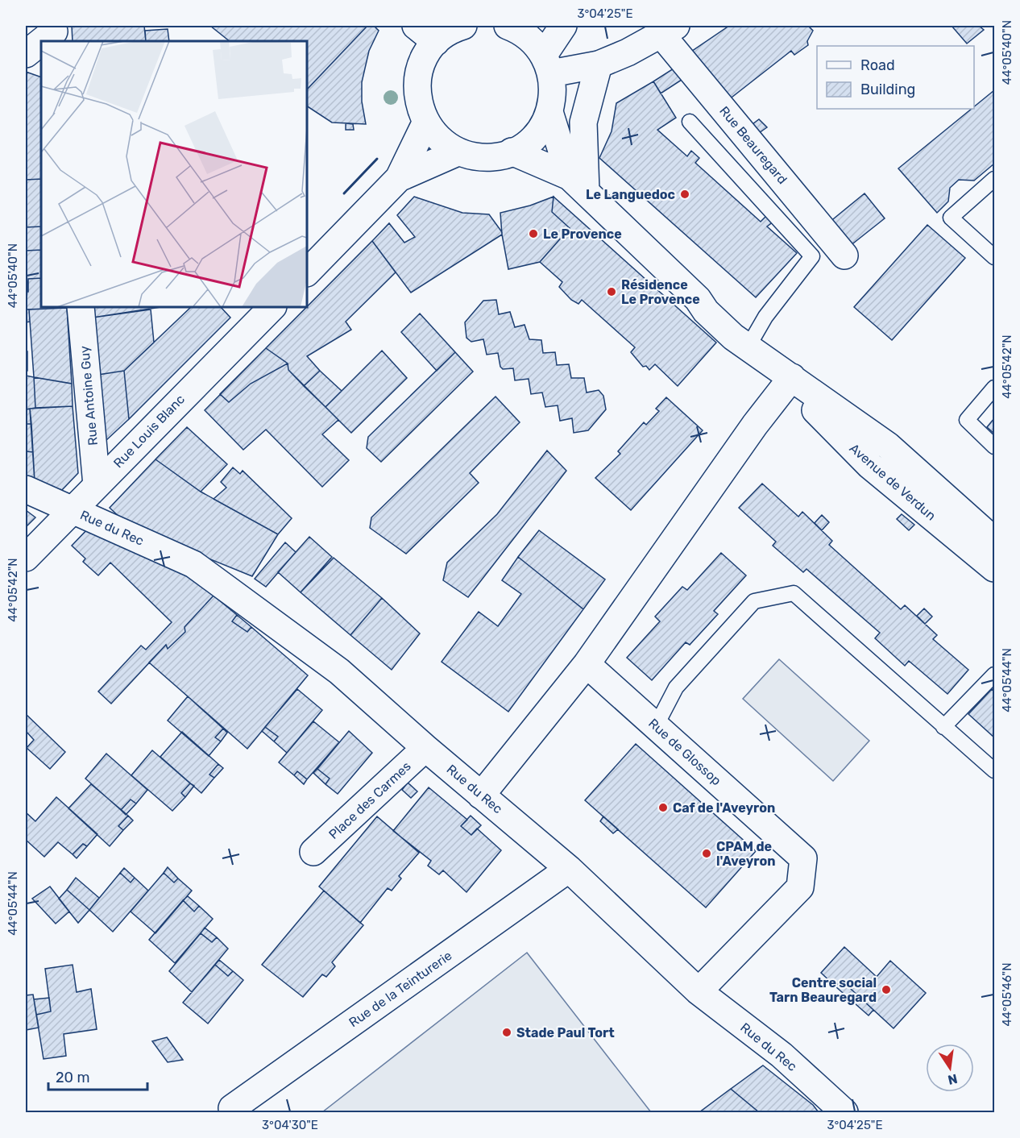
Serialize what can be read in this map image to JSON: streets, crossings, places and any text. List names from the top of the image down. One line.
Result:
{"streets":{"street":["Rue Beauregard","Rue Antoine Guy","Rue Louis Blanc","Avenue de Verdun","Rue du Rec","Rue de Glossop","Place des Carmes","Rue de la Teinturerie"]},"crossings":[["Rue Antoine Guy","Rue Louis Blanc"],["Rue Louis Blanc","Rue du Rec"],["Rue du Rec","Rue de Glossop"],["Rue du Rec","Place des Carmes"],["Rue du Rec","Rue de la Teinturerie"]],"places":["Le Languedoc","Le Provence","Résidence Le Provence","Caf de l'Aveyron","CPAM de l'Aveyron","Centre social Tarn Beauregard","Stade Paul Tort"],"legend":["Road","Building"],"scale_bar":"20 m","north":"bottom","coordinates":["3°04'25\"E","44°05'40\"N","44°05'42\"N","44°05'44\"N","44°05'46\"N","3°04'30\"E"]}
